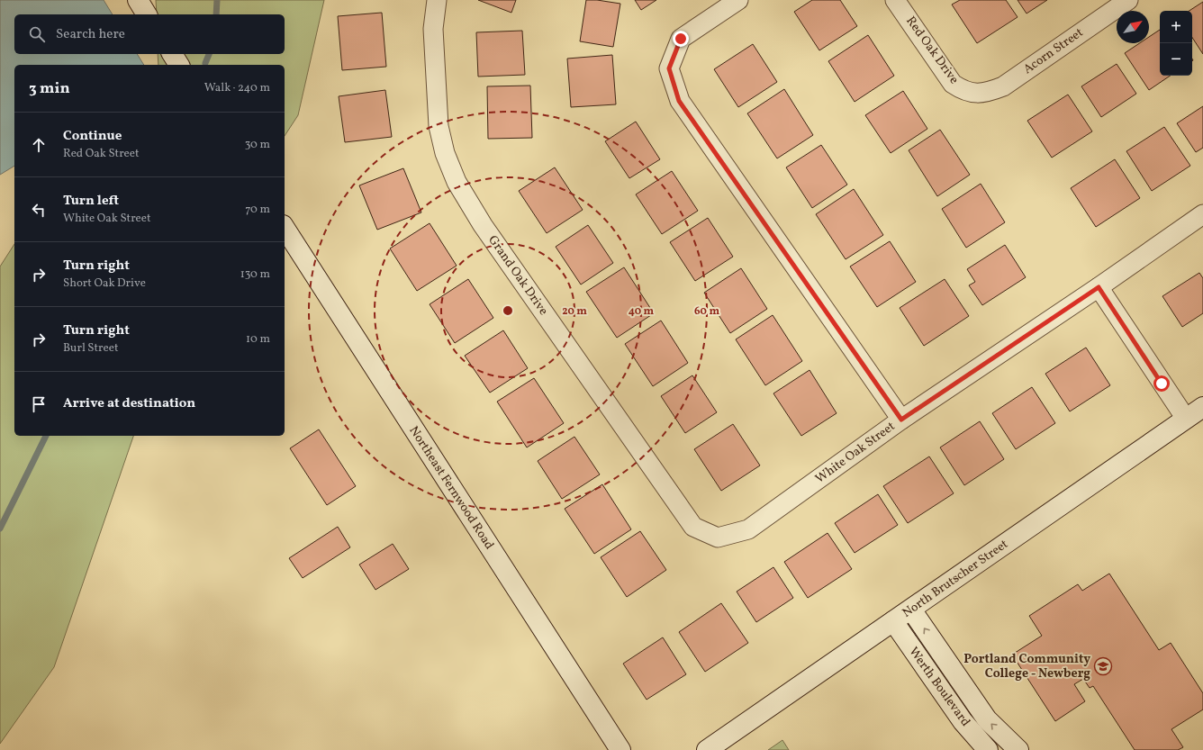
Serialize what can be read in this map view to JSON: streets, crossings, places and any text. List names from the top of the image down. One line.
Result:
{"streets":{"street":["Red Oak Drive","Acorn Street","Grand Oak Drive","White Oak Street","Northeast Fernwood Road","North Brutscher Street","Werth Boulevard"]},"crossings":[["Red Oak Drive","Acorn Street"],["Grand Oak Drive","White Oak Street"],["North Brutscher Street","Werth Boulevard"]],"places":{"school or university":["Portland Community College - Newberg"]},"north":"top right","page":{"map_buttons":["+","−"],"search":"Search here","heading":["3 min","Walk · 240 m"],"list":[["Continue","Red Oak Street","30 m"],["Turn left","White Oak Street","70 m"],["Turn right","Short Oak Drive","130 m"],["Turn right","Burl Street","10 m"],"Arrive at destination"]},"rings":["20 m","40 m","60 m"]}
